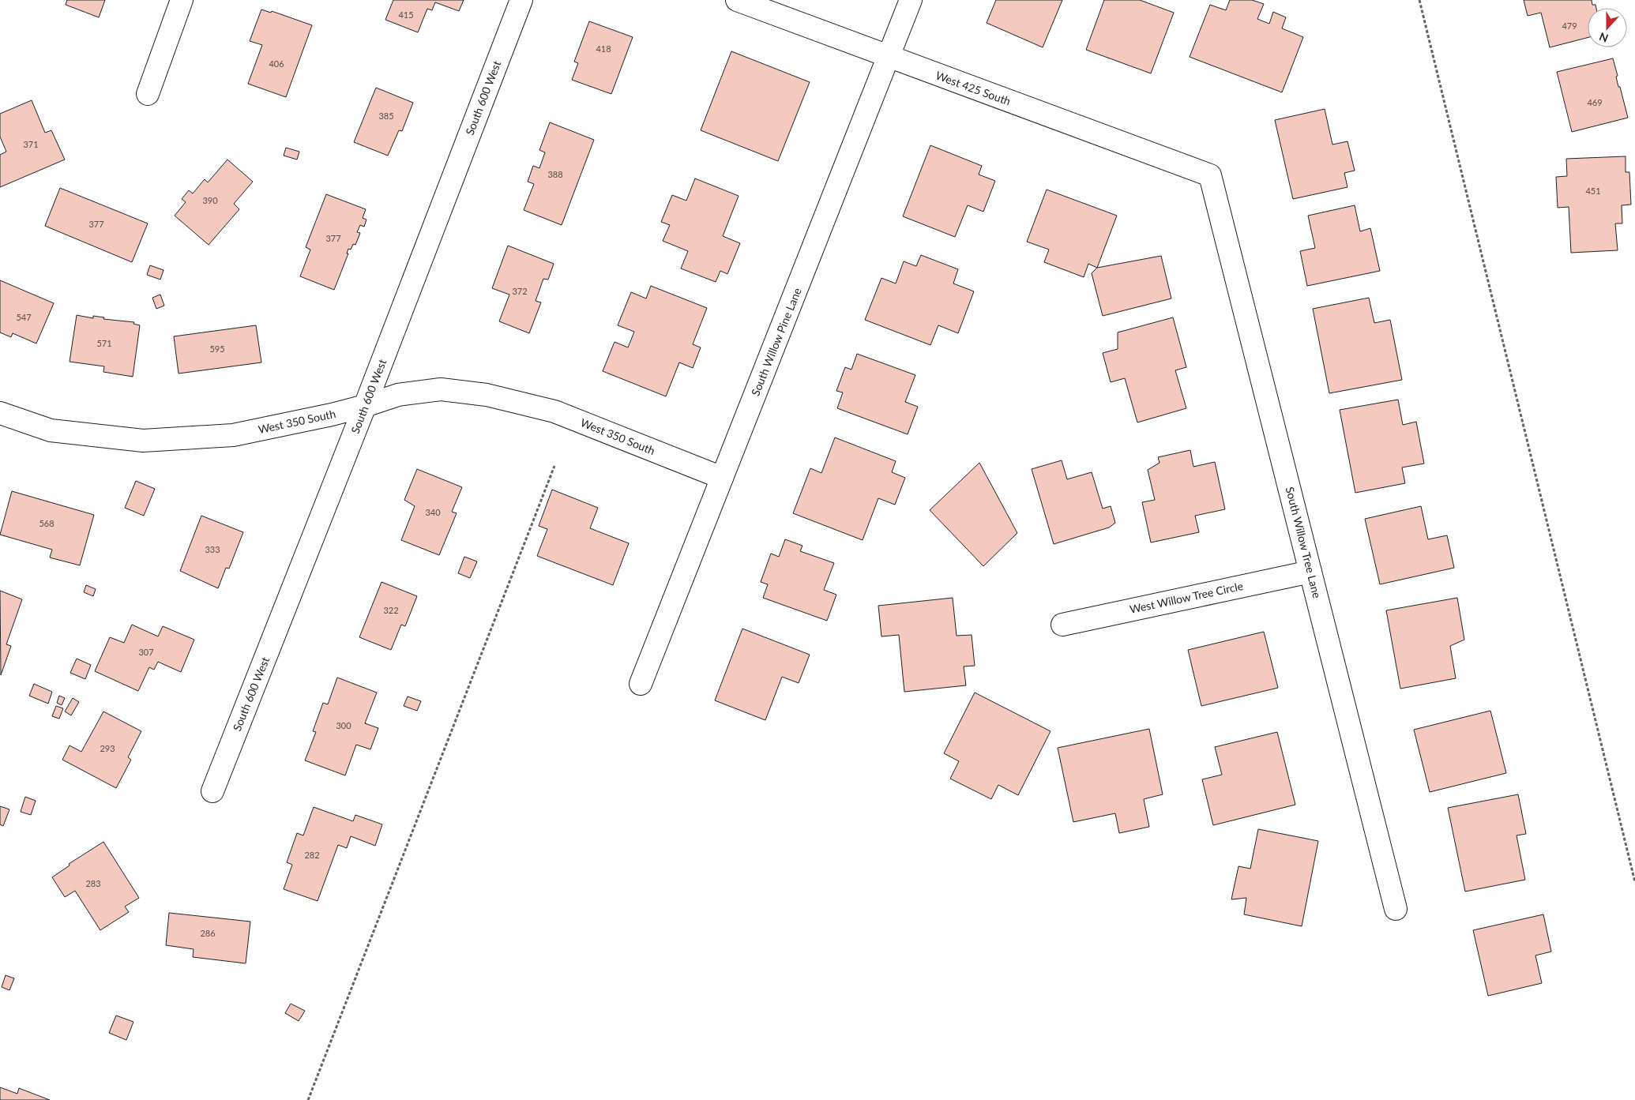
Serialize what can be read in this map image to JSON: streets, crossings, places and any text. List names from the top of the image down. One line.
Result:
{"streets":{"street":["West 425 South","South 600 West","South Willow Pine Lane","West 350 South","South Willow Tree Lane","West Willow Tree Circle"]},"crossings":[["West 425 South","South Willow Pine Lane"],["West 425 South","South Willow Tree Lane"],["South 600 West","West 350 South"],["South Willow Pine Lane","West 350 South"],["South Willow Tree Lane","West Willow Tree Circle"]],"house_numbers":["415","479","418","406","469","385","371","388","451","390","377","377","372","547","571","595","340","568","333","322","307","300","293","282","283","286"],"north":"bottom"}
